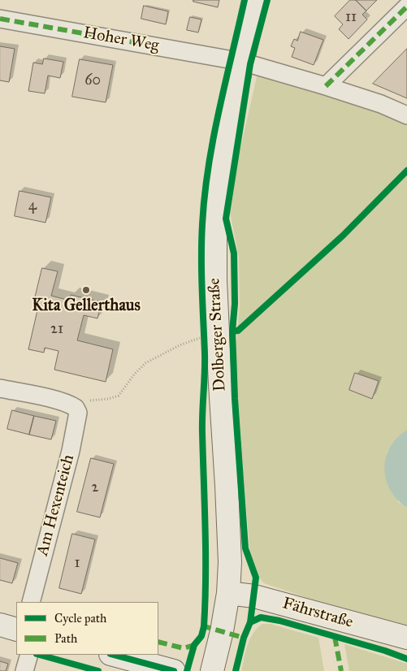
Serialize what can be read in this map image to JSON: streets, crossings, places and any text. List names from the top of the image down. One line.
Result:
{"streets":{"main road":["Dolberger Straße","Fährstraße"],"street":["Hoher Weg","Am Hexenteich"]},"crossings":[["Hoher Weg","Dolberger Straße"],["Dolberger Straße","Fährstraße"]],"places":["Kita Gellerthaus"],"house_numbers":["11","60","4","21","2","1"],"legend":["Cycle path","Path"]}
